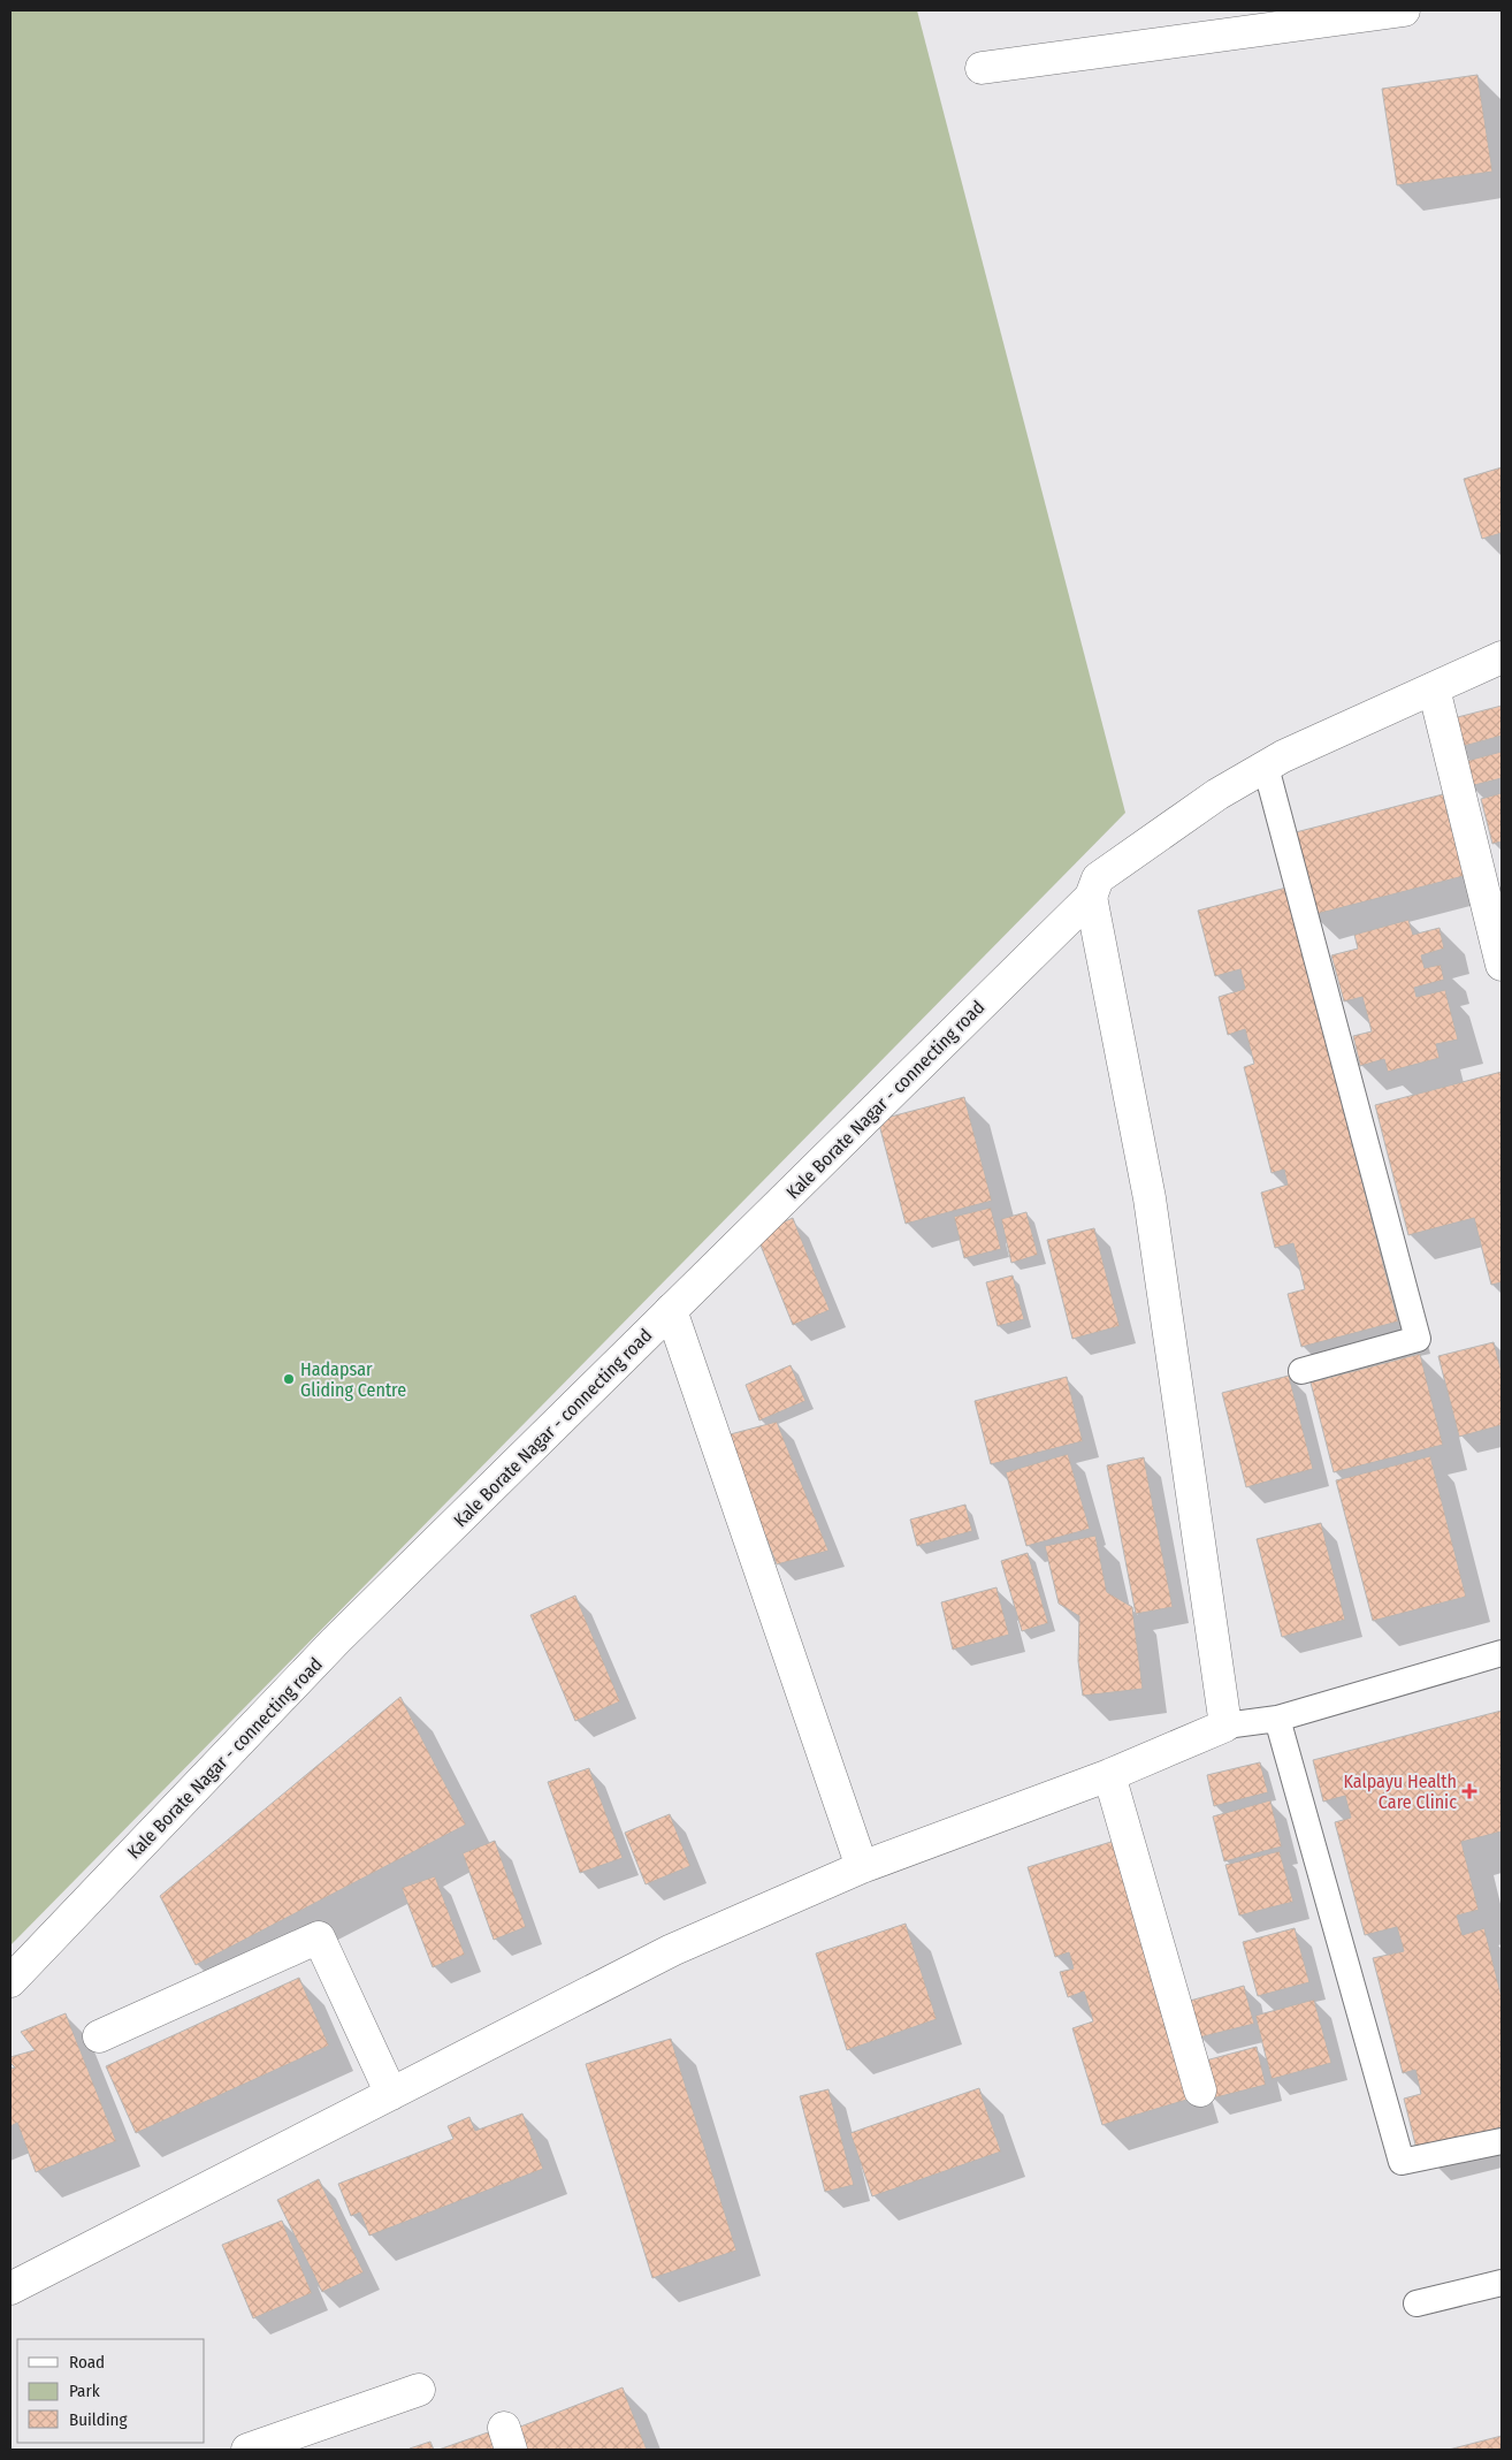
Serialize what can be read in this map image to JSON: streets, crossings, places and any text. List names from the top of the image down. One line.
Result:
{"streets":{"street":["Kale Borate Nagar - connecting road"]},"places":{"other":["Hadapsar Gliding Centre"],"health":["Kalpayu Health Care Clinic"]},"legend":["Road","Park","Building"]}
